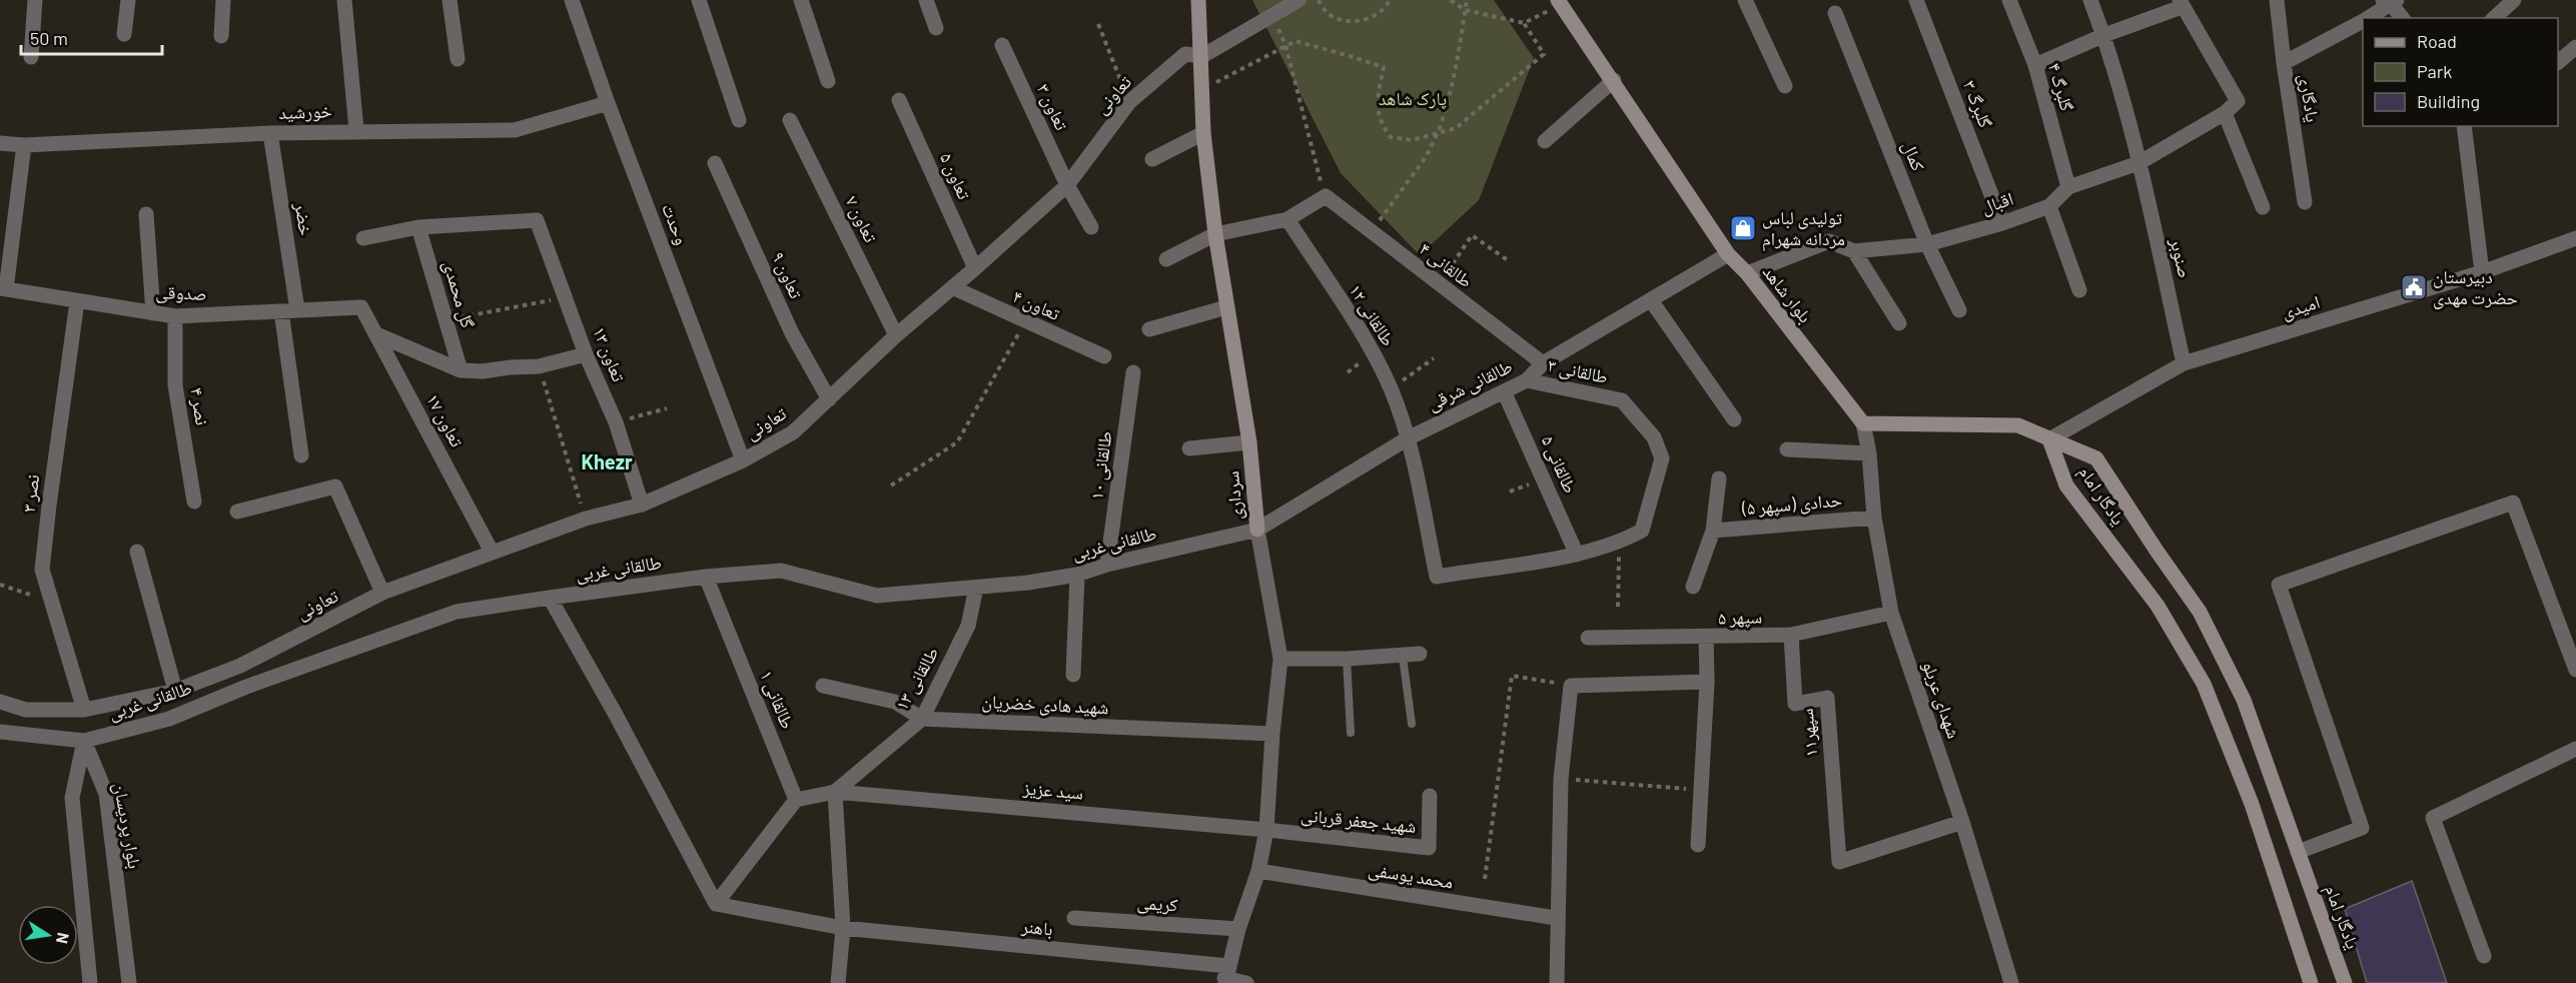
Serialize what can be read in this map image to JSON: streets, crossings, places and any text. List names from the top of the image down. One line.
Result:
{"streets":{"main road":["بلوار شاهد","سرداری","یادگار امام"],"street":["گلبرگ ۴","تعاونی","یادگاری","گلبرگ ۳","تعاون ۳","خورشید","کمال","تعاون ۵","اقبال","خضر","تعاون ۷","وحدت","صنوبر","طالقانی ۴","تعاون ۹","صدوقی","گل محمدی","تعاون ۴","امیدی","طالقانی ۱۲","تعاون ۱۳","طالقانی ۳","طالقانی شرقی","نصر ۴","تعاون ۱۷","طالقانی ۵","طالقانی ۱۰","نصر ۳","حدادی (سپهر ۵)","طالقانی غربی","سپهر ۵","طالقانی ۱۳","طالقانی ۱","شهدای عربلو","شهید هادی خضریان","سپهر۱۱","سید عزیز","شهید جعفر قربانی","بلوار پردیسان","محمد یوسفی","کریمی","باهنر"]},"crossings":[["گلبرگ ۴","اقبال"],["تعاونی","تعاون ۳"],["تعاونی","تعاون ۵"],["تعاونی","تعاون ۷"],["تعاونی","وحدت"],["تعاونی","تعاون ۹"],["تعاونی","تعاون ۴"],["تعاونی","تعاون ۱۳"],["تعاونی","تعاون ۱۷"],["تعاونی","سرداری"],["تعاونی","طالقانی غربی"],["گلبرگ ۳","اقبال"],["خورشید","خضر"],["خورشید","وحدت"],["کمال","اقبال"],["اقبال","صنوبر"],["اقبال","بلوار شاهد"],["خضر","صدوقی"],["صنوبر","امیدی"],["طالقانی ۴","طالقانی شرقی"],["صدوقی","نصر ۴"],["صدوقی","تعاون ۱۷"],["صدوقی","نصر ۳"],["گل محمدی","تعاون ۱۳"],["بلوار شاهد","طالقانی شرقی"],["بلوار شاهد","شهدای عربلو"],["امیدی","یادگار امام"],["طالقانی ۱۲","طالقانی ۳"],["طالقانی ۱۲","طالقانی شرقی"],["طالقانی ۳","طالقانی شرقی"],["طالقانی ۳","طالقانی ۵"],["طالقانی شرقی","طالقانی ۵"],["طالقانی شرقی","سرداری"],["طالقانی شرقی","طالقانی غربی"],["طالقانی ۱۰","طالقانی غربی"],["نصر ۳","طالقانی غربی"],["سرداری","طالقانی غربی"],["سرداری","شهید هادی خضریان"],["سرداری","سید عزیز"],["سرداری","شهید جعفر قربانی"],["سرداری","محمد یوسفی"],["سرداری","کریمی"],["سرداری","باهنر"],["حدادی (سپهر ۵)","شهدای عربلو"],["طالقانی غربی","طالقانی ۱۳"],["طالقانی غربی","طالقانی ۱"],["طالقانی غربی","بلوار پردیسان"],["سپهر ۵","شهدای عربلو"],["سپهر ۵","سپهر۱۱"],["طالقانی ۱۳","شهید هادی خضریان"],["طالقانی ۱۳","سید عزیز"],["شهدای عربلو","سپهر۱۱"],["سید عزیز","شهید جعفر قربانی"]],"districts":["Khezr"],"parks":["پارک شاهد"],"places":{"shop":["تولیدی لباس مردانه شهرام"],"public building":["دبیرستان حضرت مهدی"]},"legend":["Road","Park","Building"],"scale_bar":"50 m","north":"right"}
